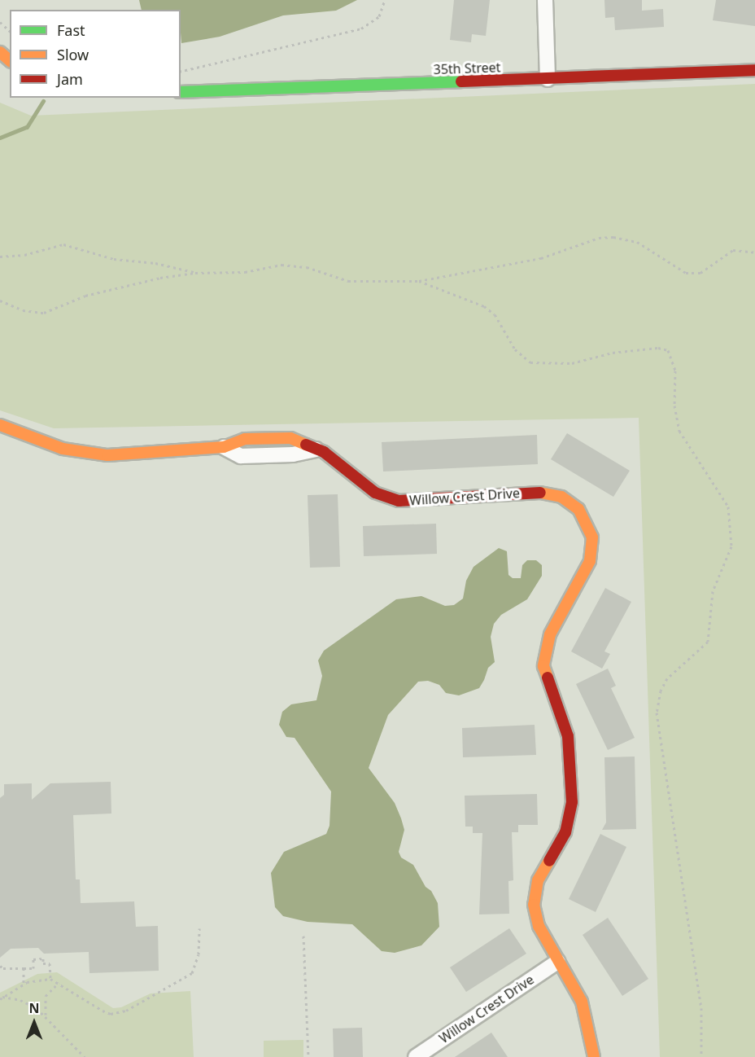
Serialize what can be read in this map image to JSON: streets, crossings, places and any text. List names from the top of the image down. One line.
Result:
{"streets":{"street":["35th Street","Willow Crest Drive"]},"legend":["Fast","Slow","Jam"],"north":"top"}
